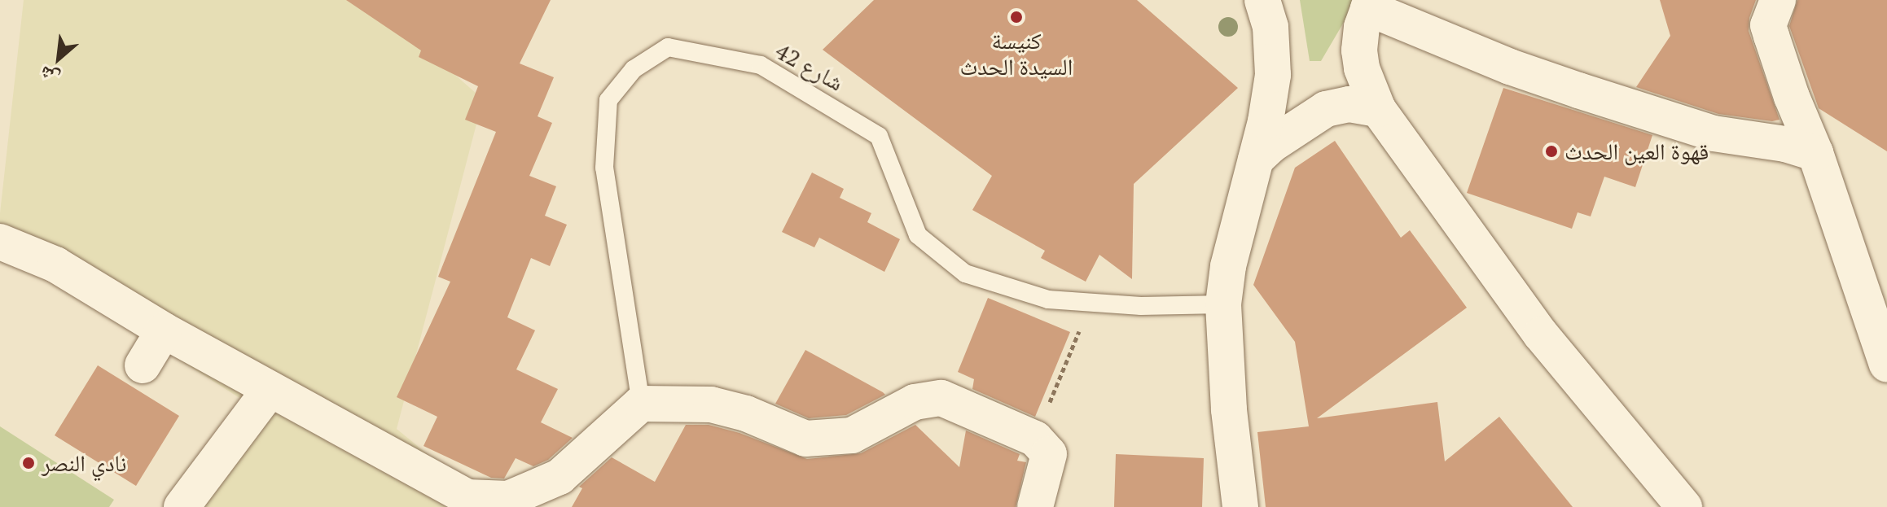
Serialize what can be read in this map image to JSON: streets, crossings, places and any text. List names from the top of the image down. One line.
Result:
{"streets":{"lane":["شارع 42"]},"places":["كنيسة السيدة الحدث","قهوة العين الحدث","نادي النصر"],"north":"bottom left"}
